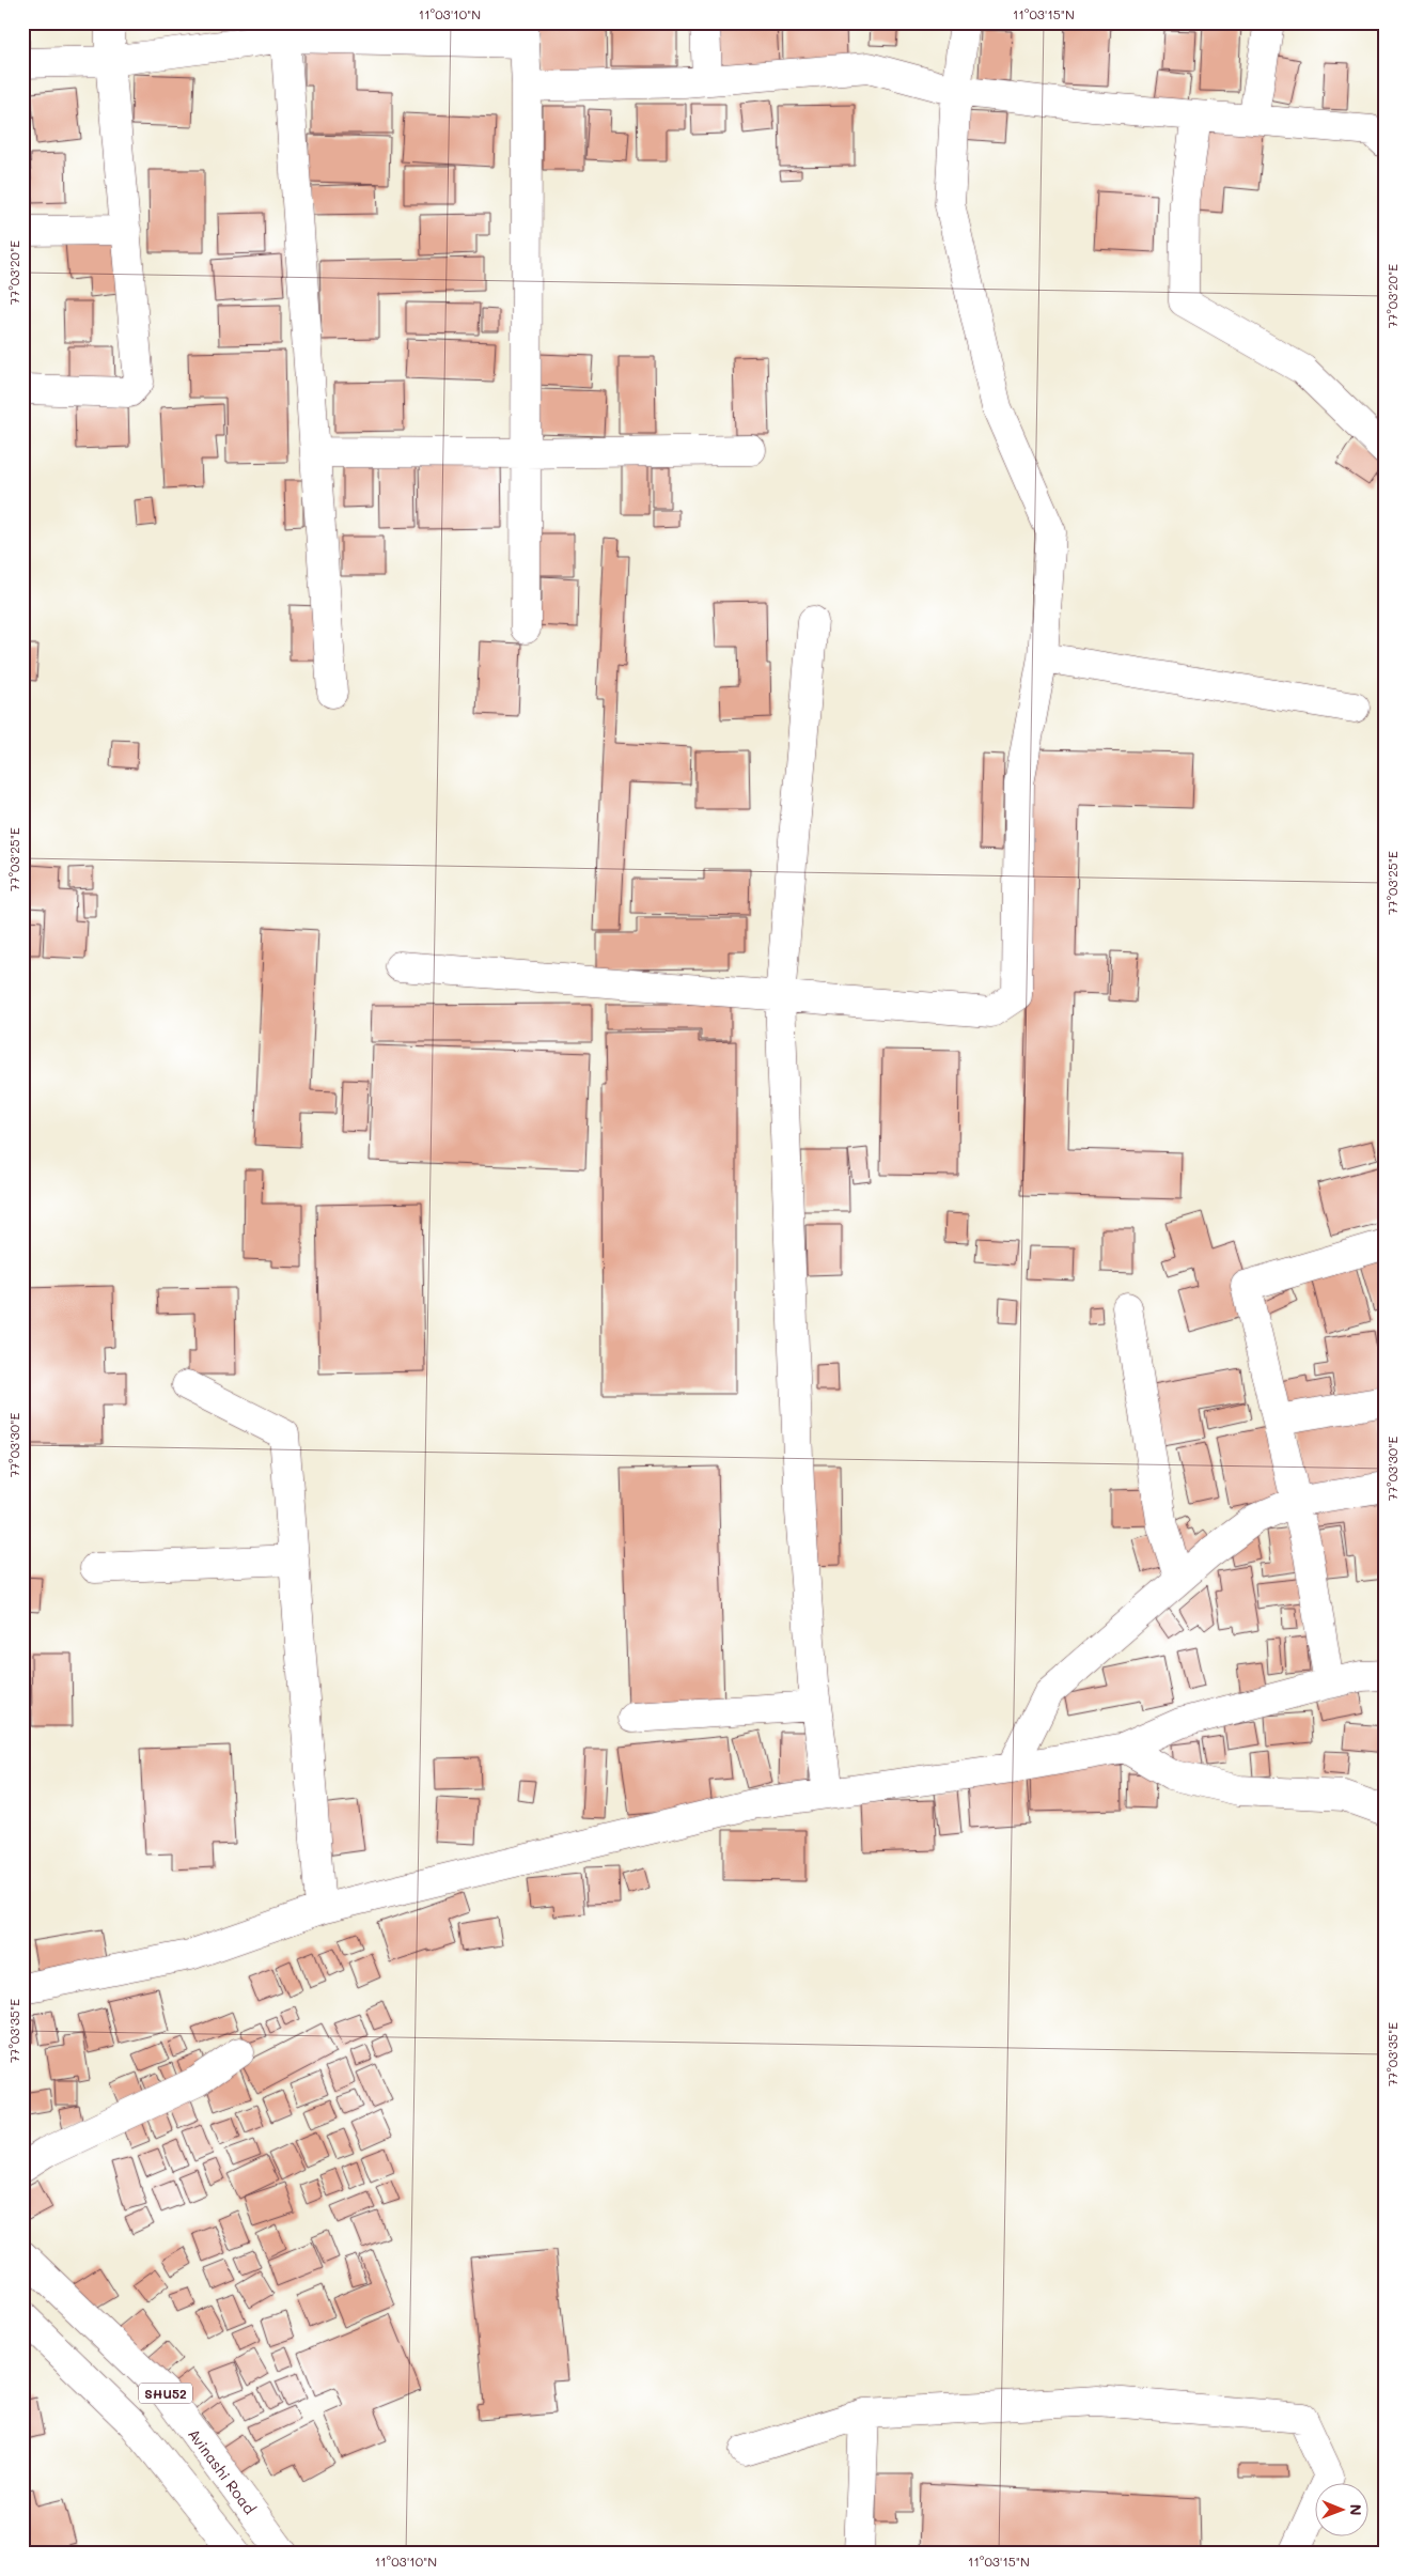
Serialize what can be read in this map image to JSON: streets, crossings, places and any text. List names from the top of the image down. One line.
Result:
{"streets":{"street":["SHU52","Avinashi Road"]},"north":"right","coordinates":["11°03'10\"N","11°03'15\"N","77°03'20\"E","77°03'25\"E","77°03'30\"E","77°03'35\"E"]}
